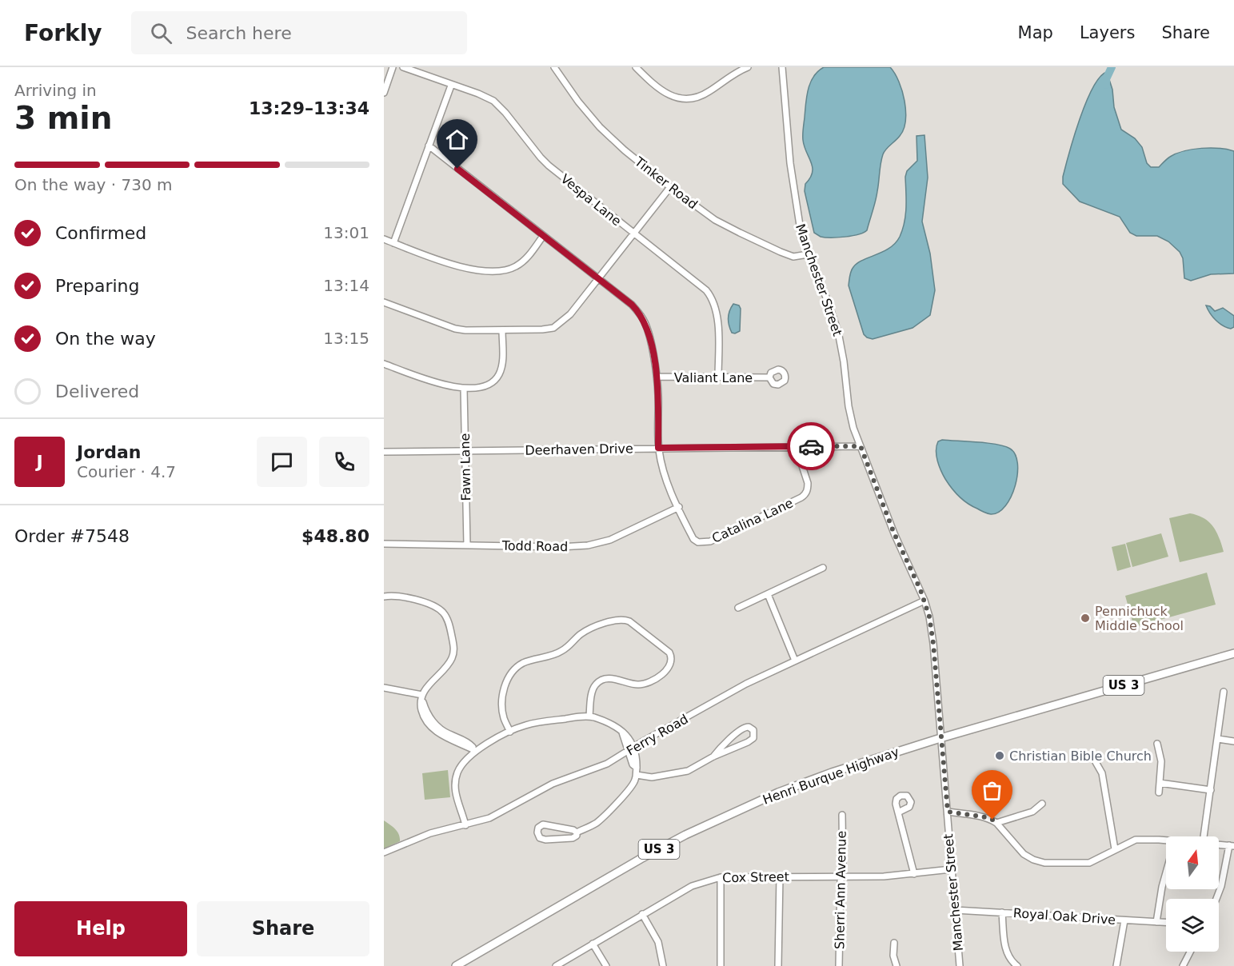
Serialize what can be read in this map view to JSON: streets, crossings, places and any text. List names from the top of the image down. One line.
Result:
{"streets":{"main road":["US 3","Henri Burque Highway"],"street":["Tinker Road","Vespa Lane","Manchester Street","Valiant Lane","Deerhaven Drive","Fawn Lane","Catalina Lane","Todd Road","Ferry Road","Cox Street","Sherri Ann Avenue","Royal Oak Drive"]},"crossings":[["Tinker Road","Manchester Street"],["Vespa Lane","Valiant Lane"],["Manchester Street","Deerhaven Drive"],["Manchester Street","Ferry Road"],["Manchester Street","Henri Burque Highway"],["Manchester Street","Cox Street"],["Manchester Street","Royal Oak Drive"],["Valiant Lane","Catalina Lane"],["Deerhaven Drive","Fawn Lane"],["Deerhaven Drive","Catalina Lane"],["Fawn Lane","Todd Road"],["Catalina Lane","Todd Road"],["Cox Street","Sherri Ann Avenue"]],"places":["Pennichuck Middle School","Christian Bible Church"],"north":"top","page":{"header":"Forkly","search":"Search here","nav":["Map","Layers","Share"],"heading":["3 min","Arriving in","13:29–13:34"],"panel":["Jordan","Courier · 4.7","Order #7548","$48.80"],"bar":"On the way · 730 m","list":[["Confirmed","13:01"],["Preparing","13:14"],["On the way","13:15"],"Delivered"],"round":"J","buttons":["Help","Share"]}}
